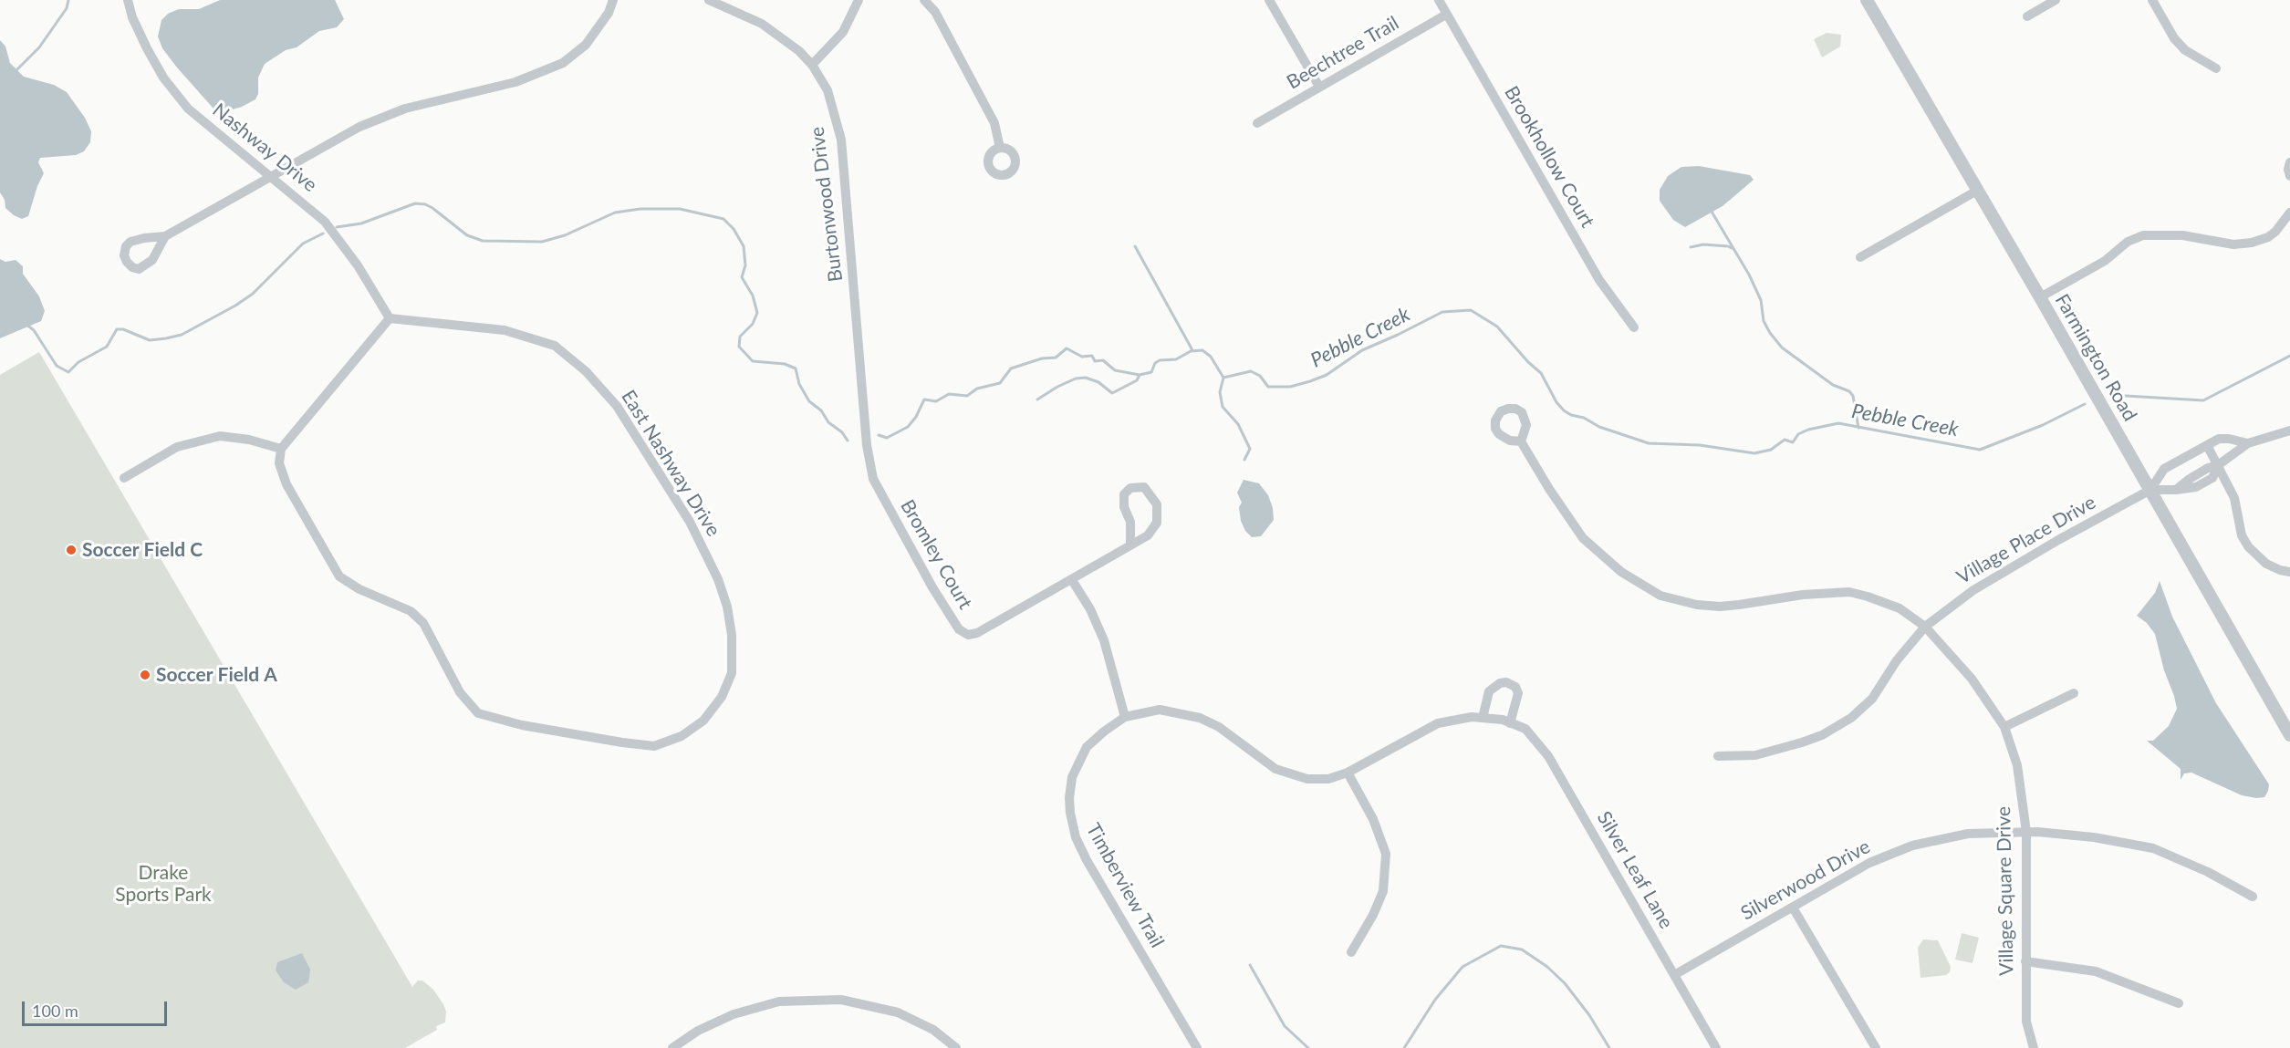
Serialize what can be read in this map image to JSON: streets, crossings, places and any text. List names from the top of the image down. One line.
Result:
{"streets":{"street":["Beechtree Trail","Nashway Drive","Brookhollow Court","Burtonwood Drive","Farmington Road","East Nashway Drive","Village Place Drive","Bromley Court","Silver Leaf Lane","Silverwood Drive","Timberview Trail","Village Square Drive"]},"crossings":[["Beechtree Trail","Brookhollow Court"],["Nashway Drive","East Nashway Drive"],["Burtonwood Drive","Bromley Court"],["Farmington Road","Village Place Drive"],["Village Place Drive","Village Square Drive"],["Silver Leaf Lane","Silverwood Drive"],["Silver Leaf Lane","Timberview Trail"],["Silverwood Drive","Village Square Drive"]],"water":["Pebble Creek"],"parks":["Drake Sports Park"],"places":["Soccer Field C","Soccer Field A"],"scale_bar":"100 m"}
